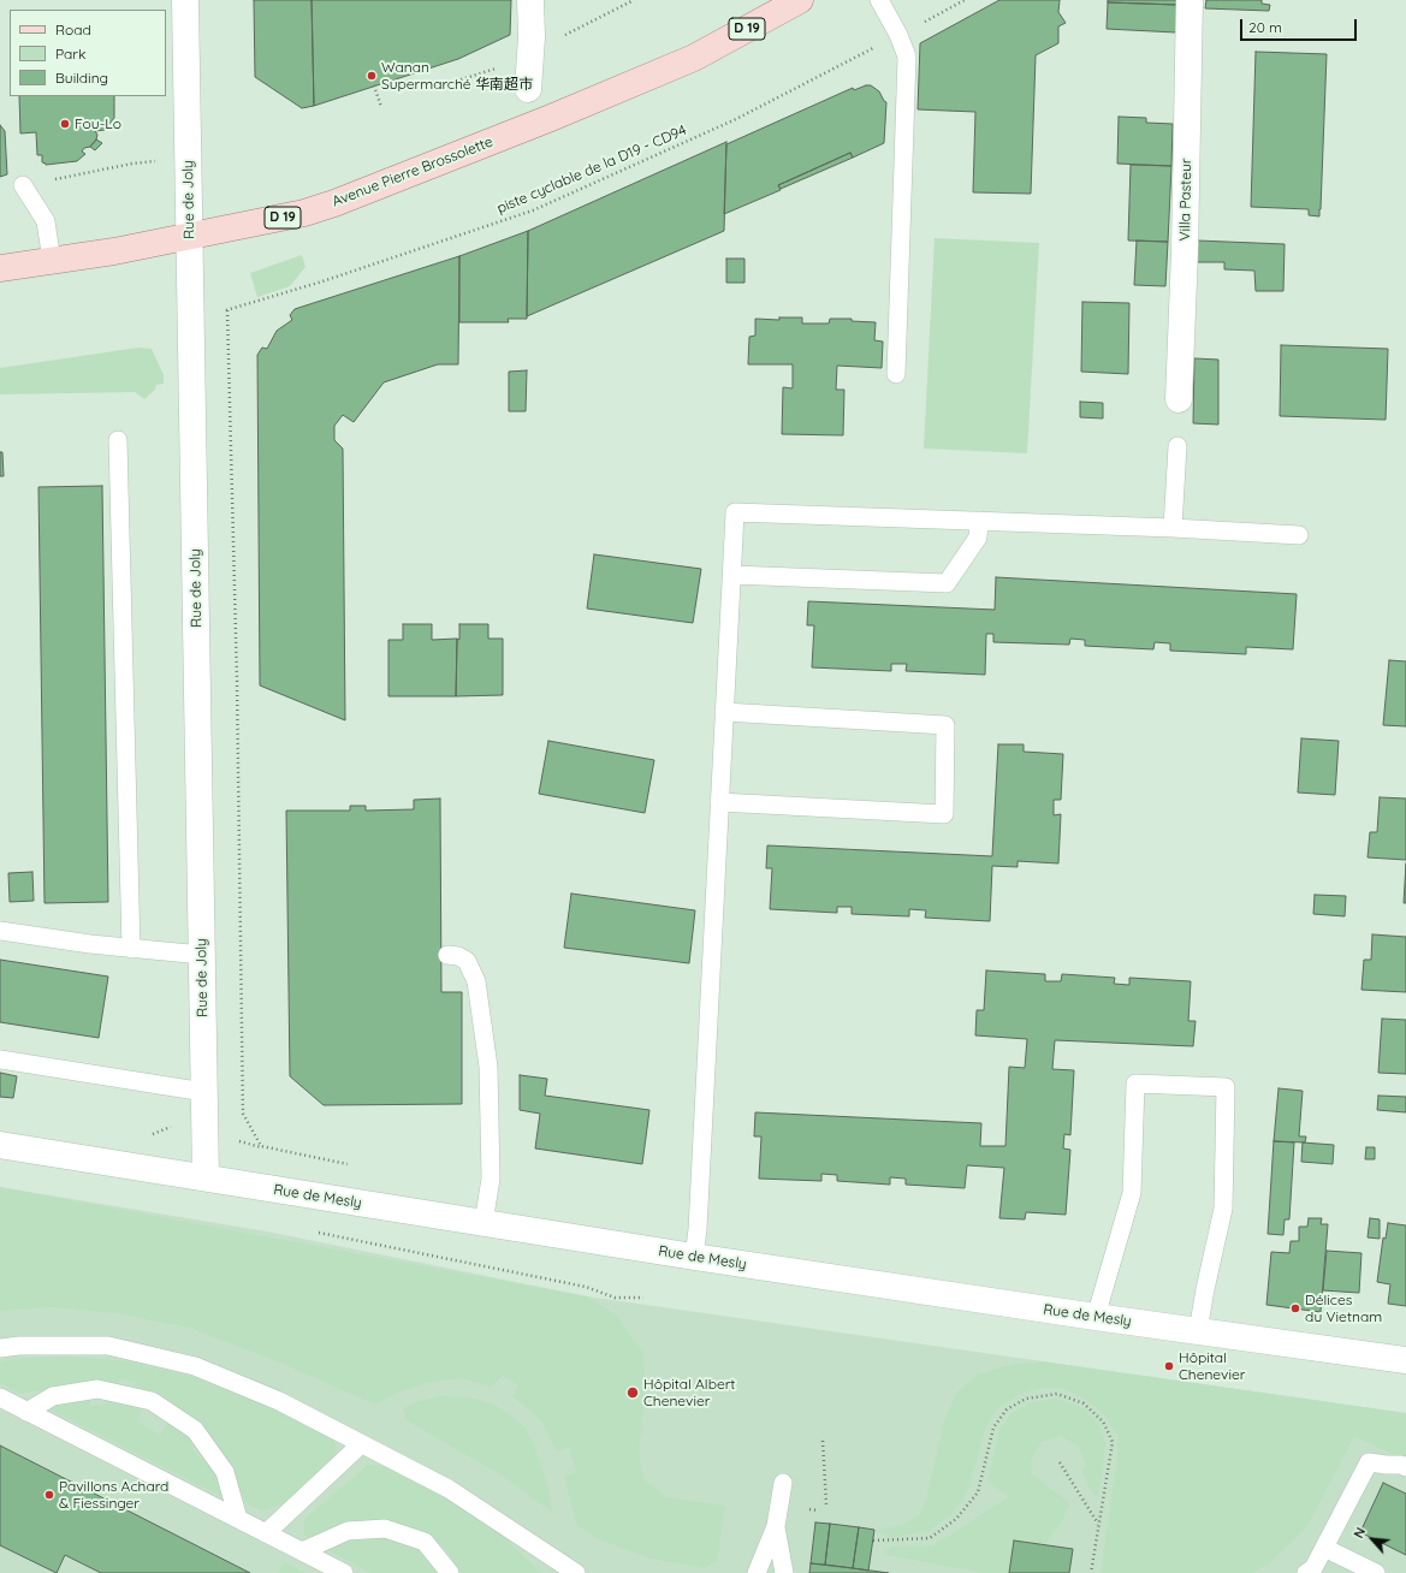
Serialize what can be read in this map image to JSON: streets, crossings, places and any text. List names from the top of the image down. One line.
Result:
{"streets":{"main road":["D 19","Avenue Pierre Brossolette"],"street":["Rue de Joly","Villa Pasteur","Rue de Mesly"],"path":["piste cyclable de la D19 - CD94"]},"crossings":[["Avenue Pierre Brossolette","Rue de Joly"],["Rue de Joly","Rue de Mesly"]],"places":["Wanan Supermarché 华南超市","Fou-Lo","Délices du Vietnam","Hôpital Chenevier","Hôpital Albert Chenevier","Pavillons Achard & Fiessinger"],"legend":["Road","Park","Building"],"scale_bar":"20 m","north":"top left"}
